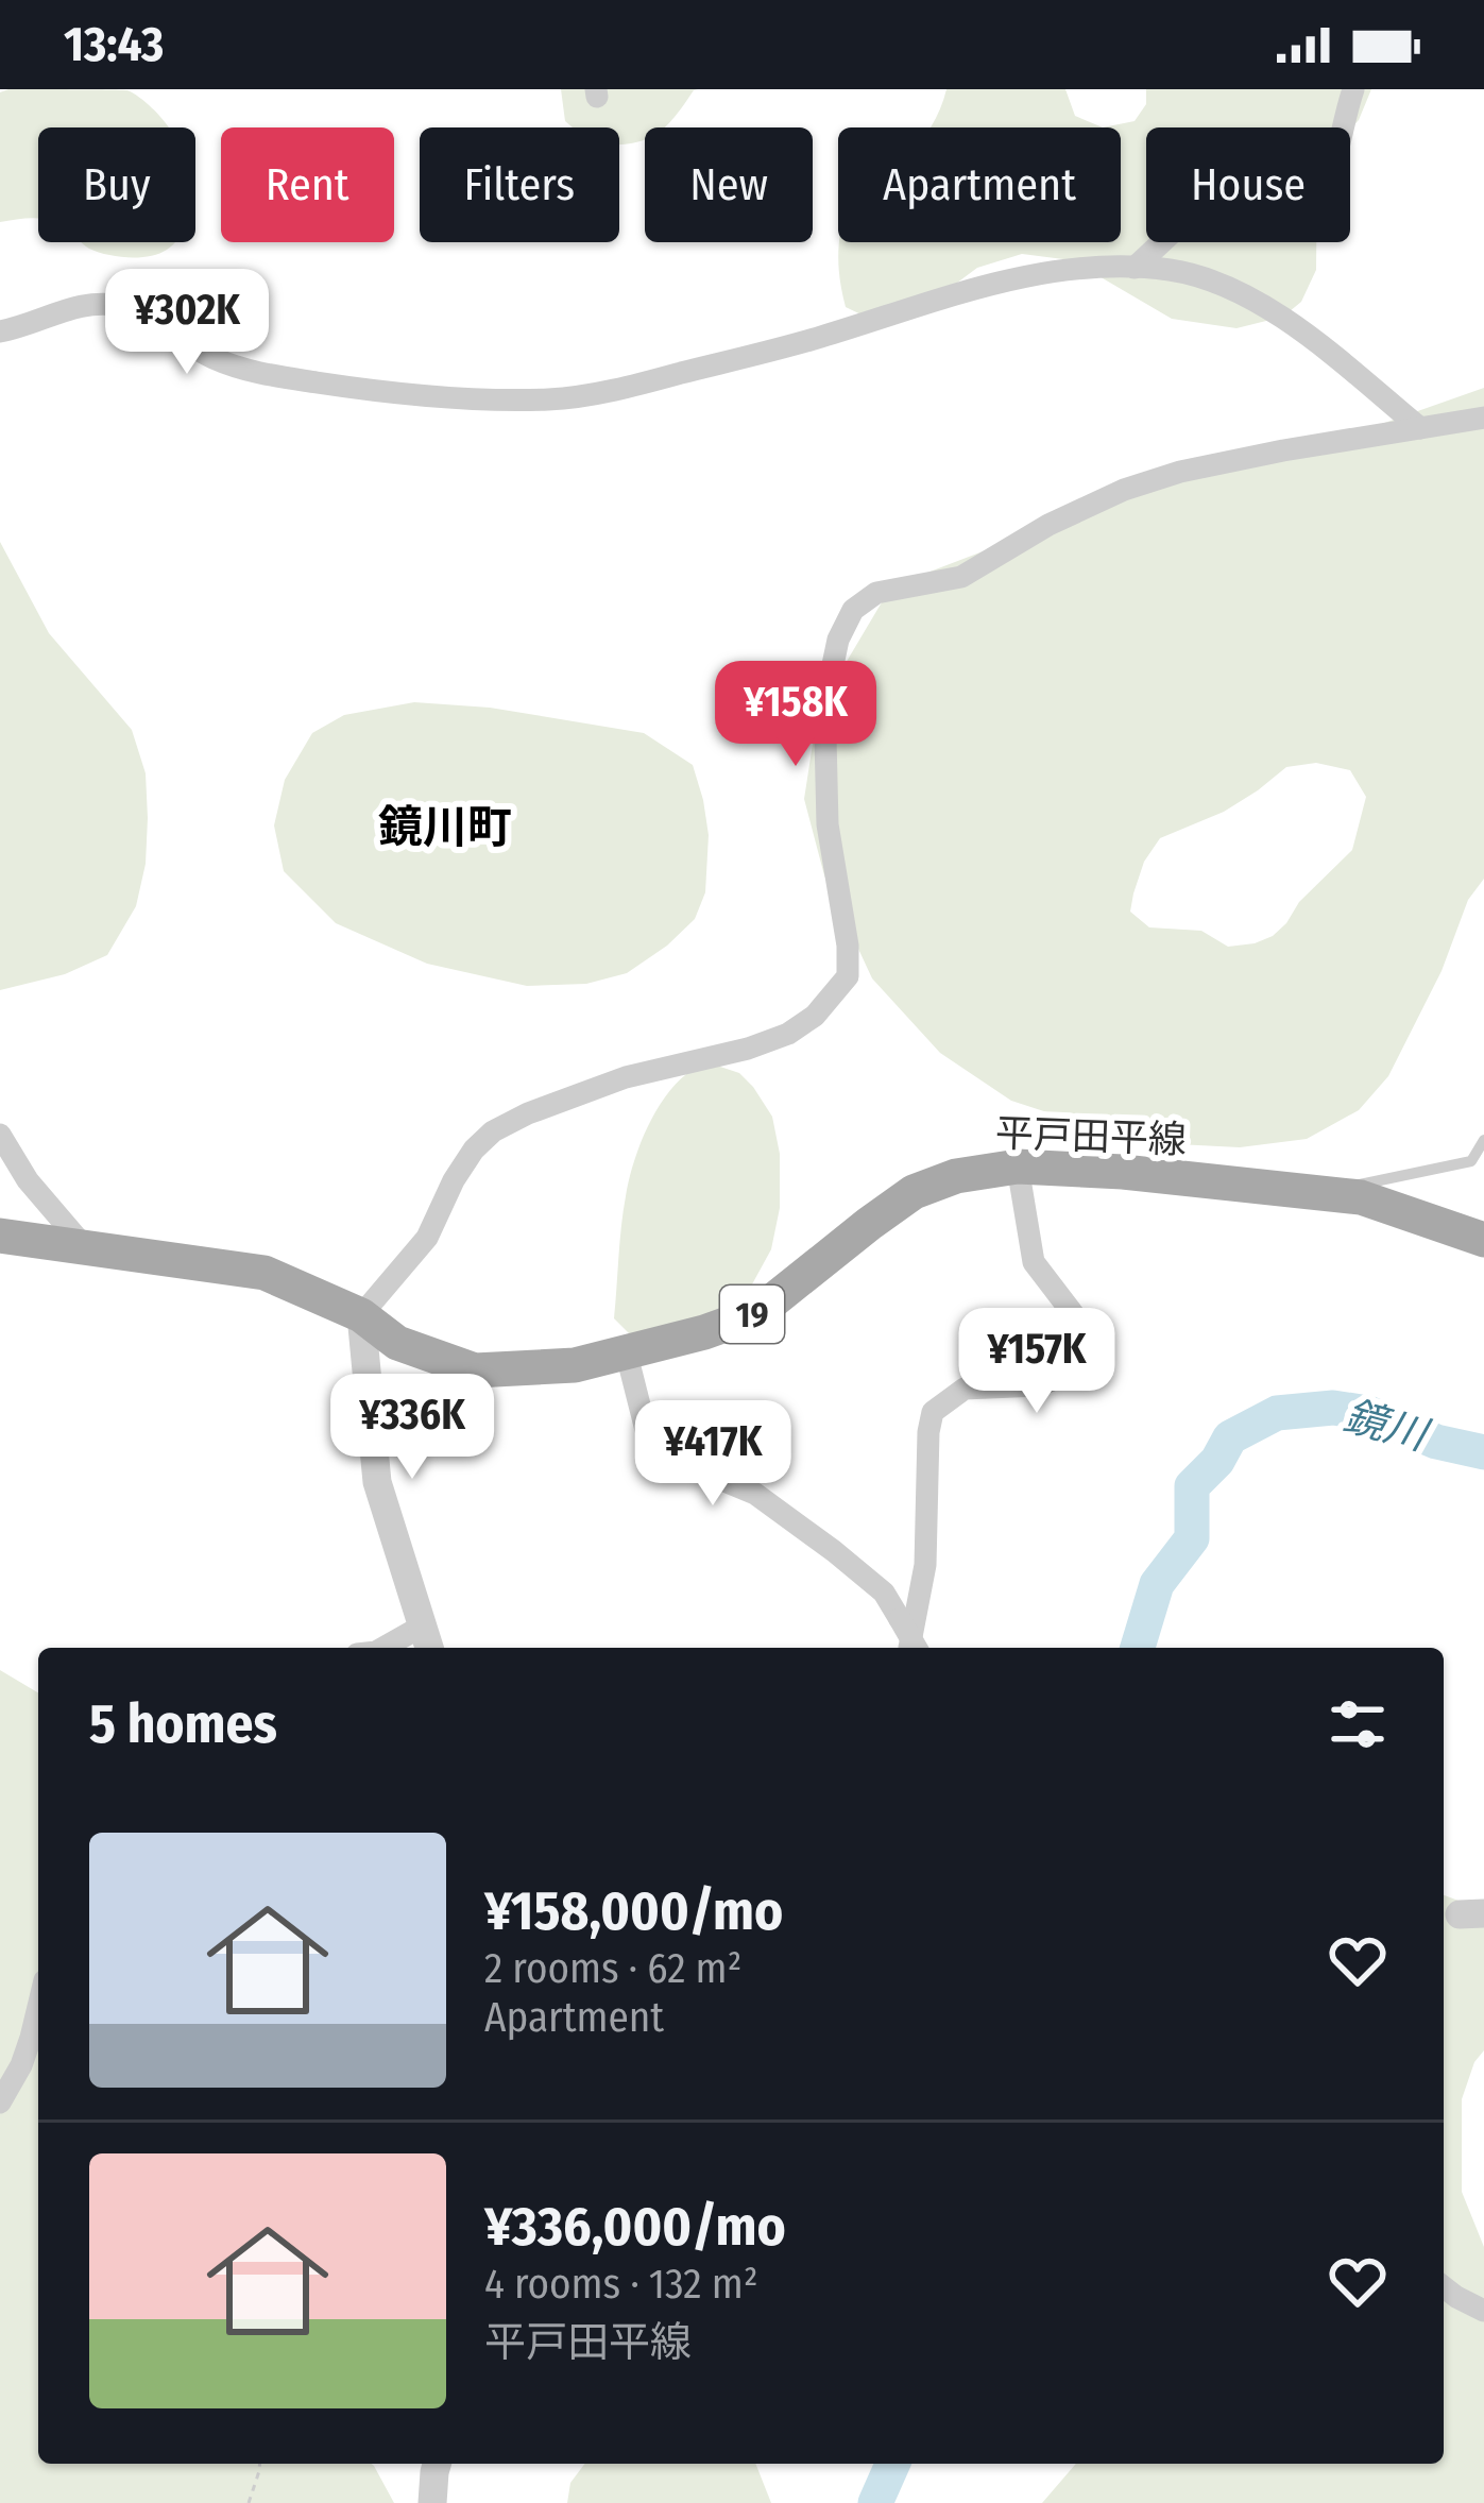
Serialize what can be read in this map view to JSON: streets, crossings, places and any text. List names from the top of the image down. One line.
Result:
{"streets":{"main road":["平戸田平線","19"]},"districts":["鏡川町"],"water":["鏡川"],"page":{"status":"13:43","chip":["Buy","Rent","Filters","New","Apartment","House"],"price":["¥302K","¥158K","¥157K","¥336K","¥417K"],"heading":"5 homes","list":[{"name":"¥158,000/mo","note":"2 rooms · 62 m² · Apartment"},{"name":"¥336,000/mo","note":"4 rooms · 132 m² · 平戸田平線"}]}}
